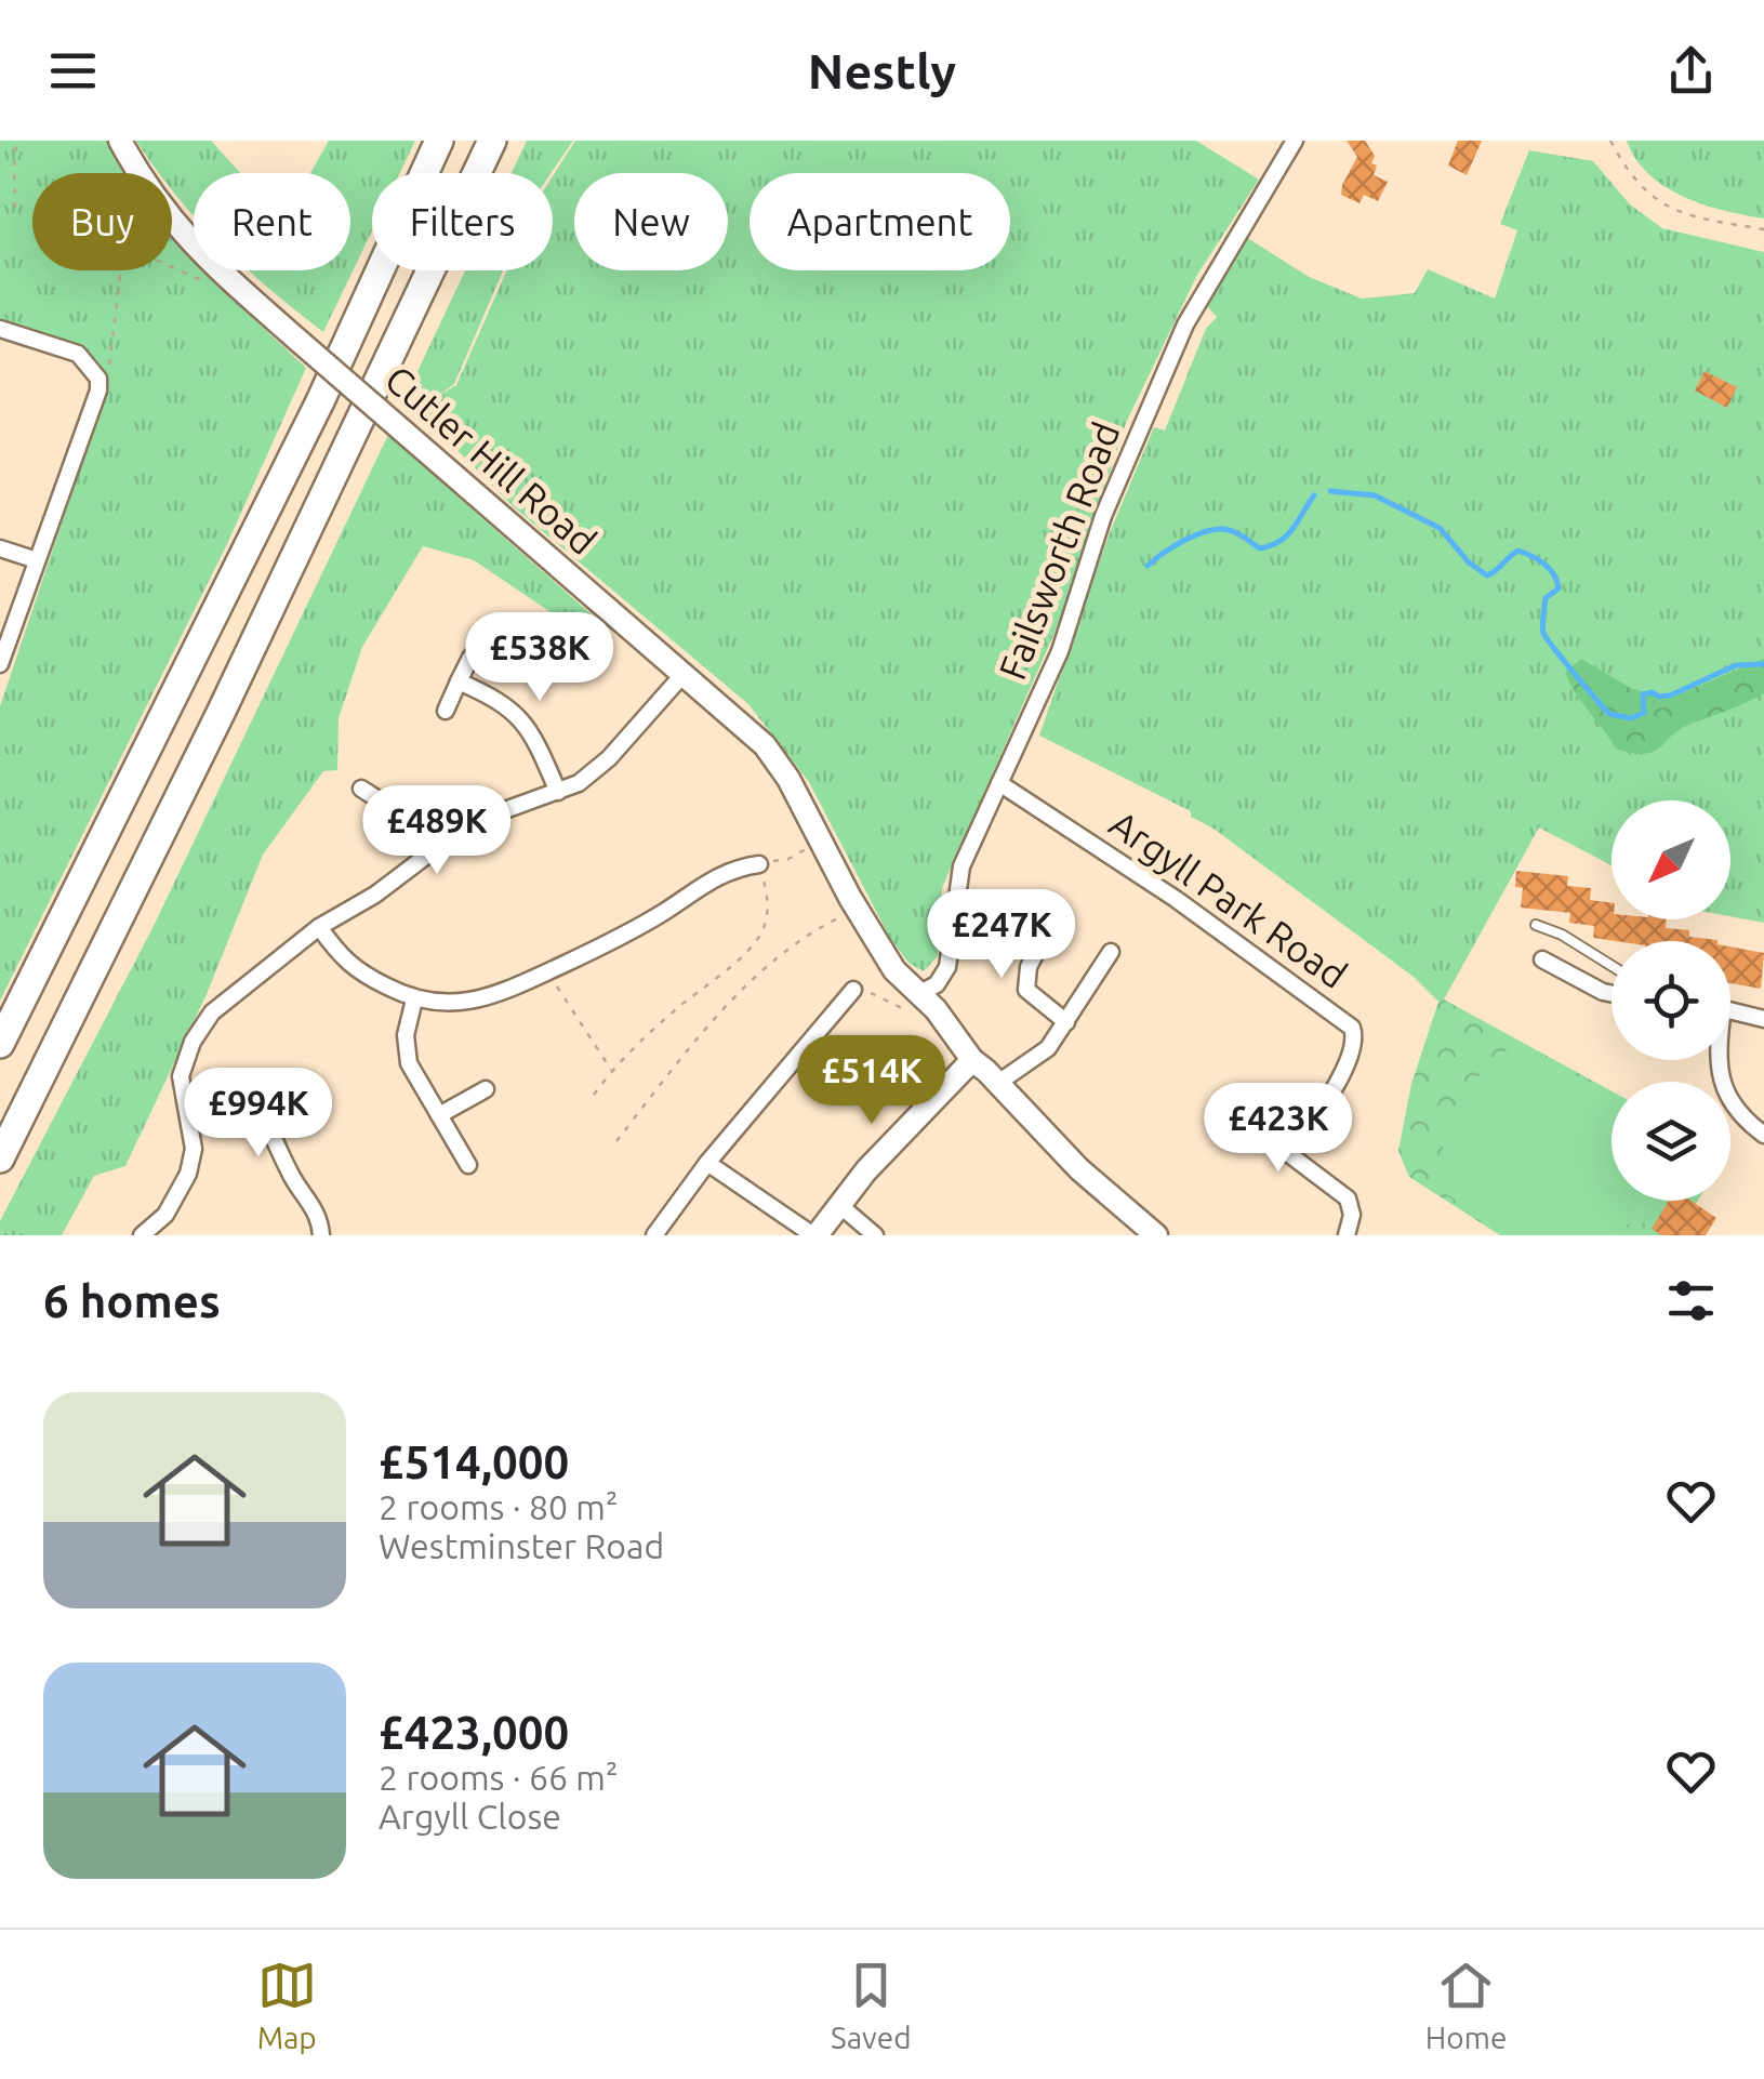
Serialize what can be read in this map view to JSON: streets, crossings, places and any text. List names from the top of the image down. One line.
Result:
{"streets":{"street":["Cutler Hill Road","Failsworth Road","Argyll Park Road"]},"crossings":[["Cutler Hill Road","Failsworth Road"],["Failsworth Road","Argyll Park Road"]],"north":"bottom left","page":{"header":"Nestly","chip":["Buy","Rent","Filters","New","Apartment"],"price":["£538K","£489K","£247K","£514K","£994K","£423K"],"heading":"6 homes","list":[{"name":"£514,000","note":"2 rooms · 80 m² · Westminster Road"},{"name":"£423,000","note":"2 rooms · 66 m² · Argyll Close"}],"tabs":["Map","Saved","Home"]}}
